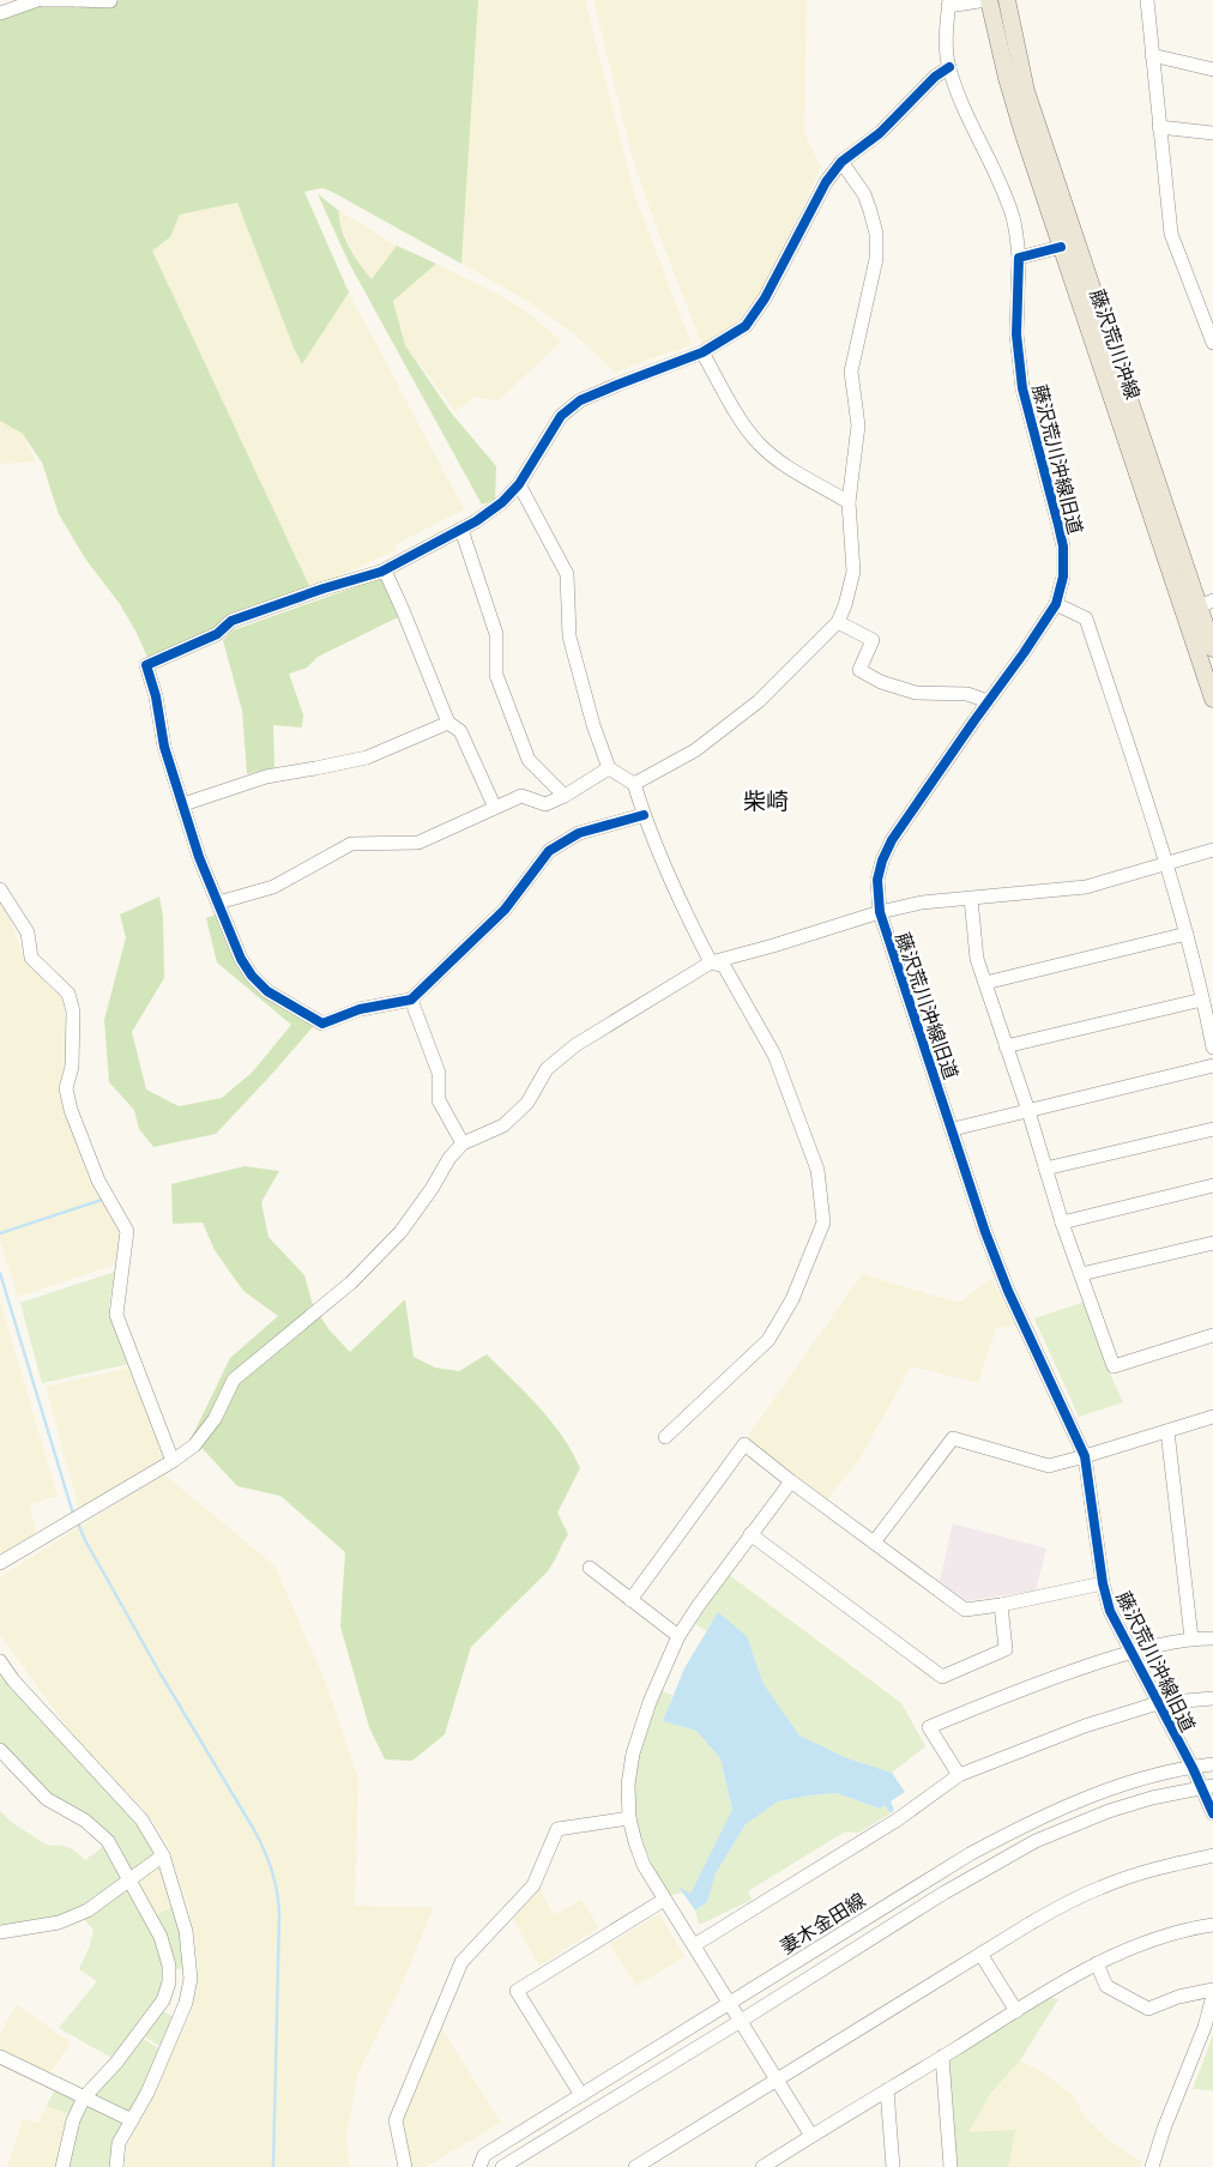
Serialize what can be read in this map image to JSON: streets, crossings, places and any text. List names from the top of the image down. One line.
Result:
{"streets":{"main road":["藤沢荒川沖線"],"street":["藤沢荒川沖線旧道","妻木金田線"]},"crossings":[["藤沢荒川沖線旧道","妻木金田線"]],"districts":["柴崎"]}
